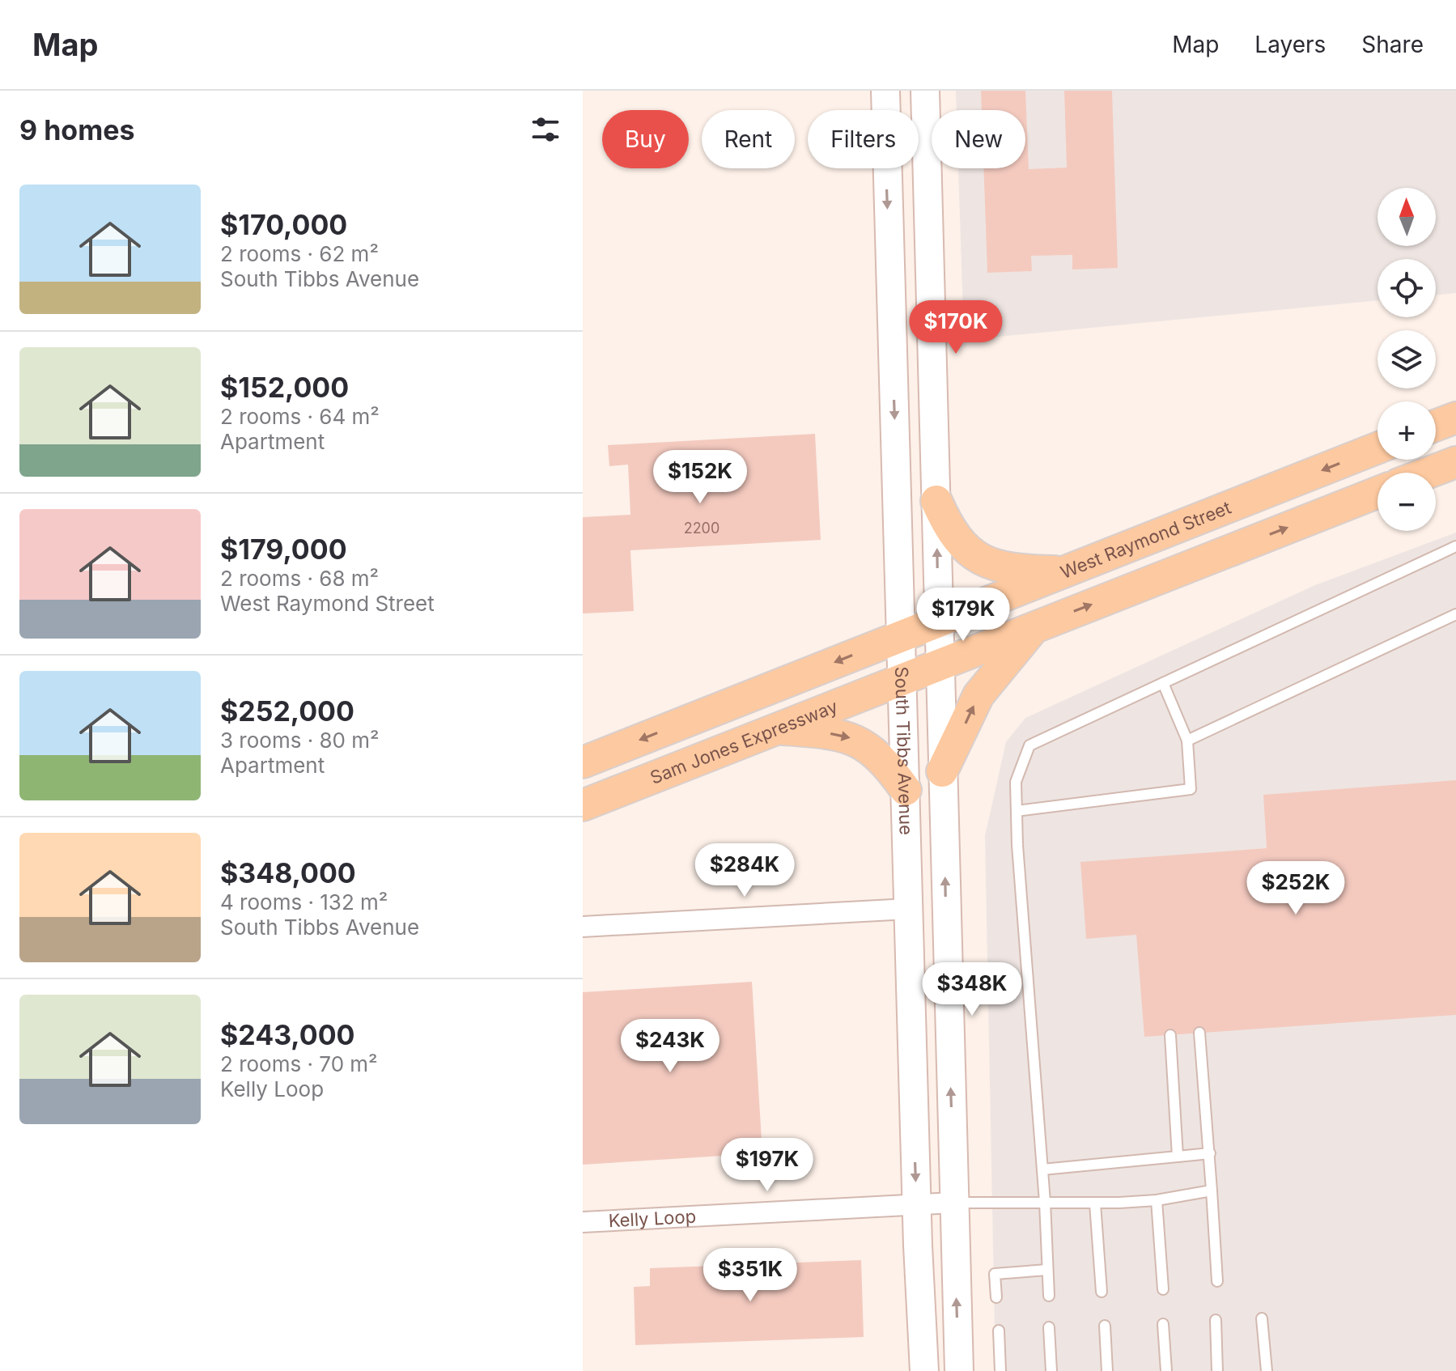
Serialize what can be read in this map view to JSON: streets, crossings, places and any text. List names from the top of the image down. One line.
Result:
{"streets":{"main road":["West Raymond Street","Sam Jones Expressway","South Tibbs Avenue"],"street":["Kelly Loop"]},"crossings":[["West Raymond Street","South Tibbs Avenue"],["Sam Jones Expressway","South Tibbs Avenue"],["South Tibbs Avenue","Kelly Loop"]],"house_numbers":["2200"],"north":"top","page":{"header":"Map","nav":["Map","Layers","Share"],"heading":"9 homes","chip":["Buy","Rent","Filters","New"],"list":[{"name":"$170,000","note":"2 rooms · 62 m² · South Tibbs Avenue"},{"name":"$152,000","note":"2 rooms · 64 m² · Apartment"},{"name":"$179,000","note":"2 rooms · 68 m² · West Raymond Street"},{"name":"$252,000","note":"3 rooms · 80 m² · Apartment"},{"name":"$348,000","note":"4 rooms · 132 m² · South Tibbs Avenue"},{"name":"$243,000","note":"2 rooms · 70 m² · Kelly Loop"}],"map_buttons":["+","−"],"price":["$170K","$152K","$179K","$284K","$252K","$348K","$243K","$197K","$351K"]}}
